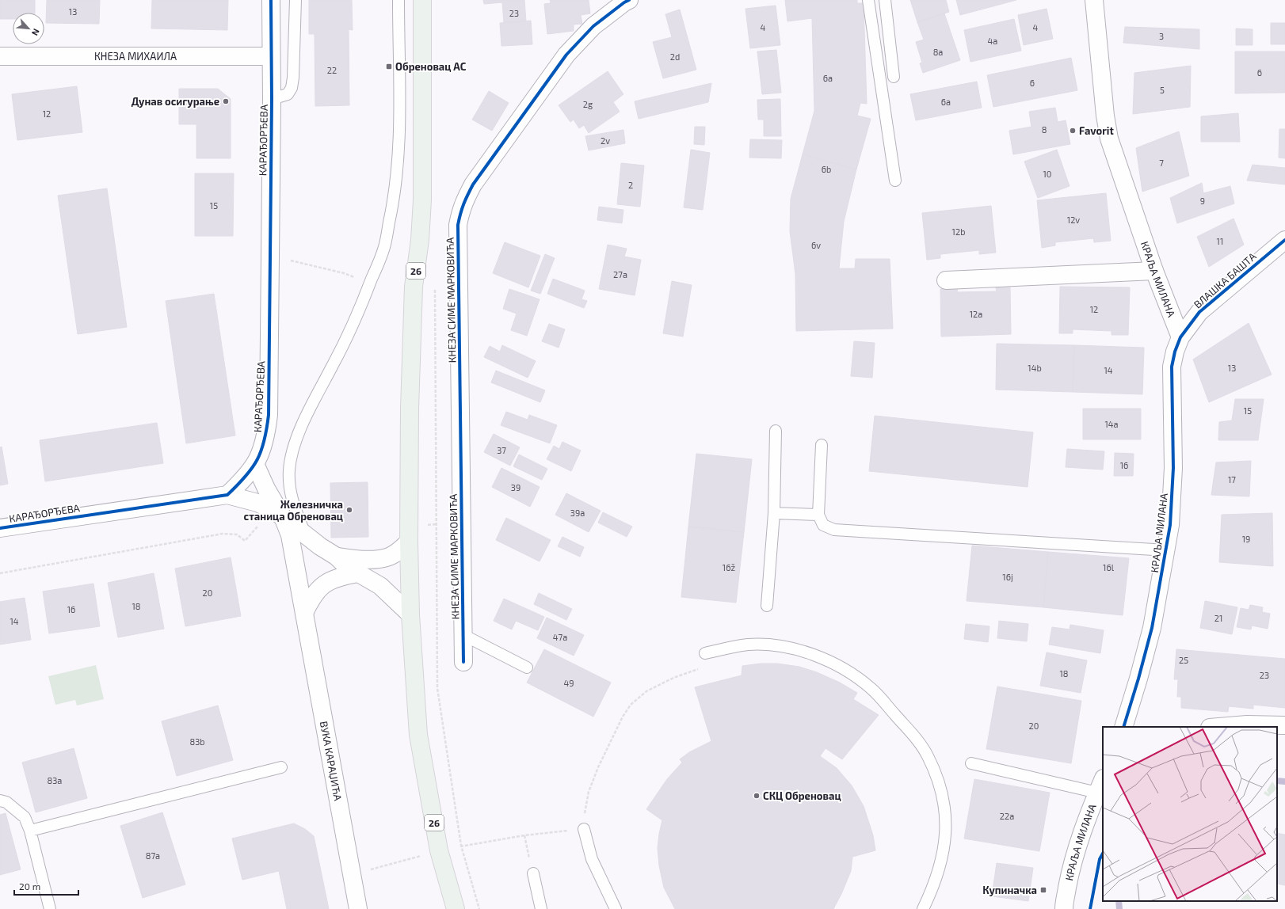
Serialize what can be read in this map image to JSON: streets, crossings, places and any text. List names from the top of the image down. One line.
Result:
{"streets":{"main road":["26"],"street":["КНЕЗА МИХАИЛА","КАРАЂОРЂЕВА","КРАЉА МИЛАНА","ВЛАШКА БАШТА","КНЕЗА СИМЕ МАРКОВИЋА","ВУКА КАРАЏИЋА"]},"crossings":[["КНЕЗА МИХАИЛА","КАРАЂОРЂЕВА"],["КАРАЂОРЂЕВА","26"],["КАРАЂОРЂЕВА","ВУКА КАРАЏИЋА"],["КРАЉА МИЛАНА","ВЛАШКА БАШТА"]],"places":{"transit":["Обреновац АС","Купиначка"],"other":["Дунав осигурање","Favorit","Железничка станица Обреновац","СКЦ Обреновац"]},"house_numbers":["13","23","4","4","3","4a","8a","2d","22","6","6a","6","5","6a","2g","12","8","2v","7","6b","10","2","9","15","12v","12b","11","6v","27a","12","12a","14b","13","14","15","14a","37","16","17","39","39a","19","16ž","16l","16j","20","18","16","21","14","47a","25","18","23","49","20","83b","83a","22a","87a"],"scale_bar":"20 m","north":"bottom right"}
